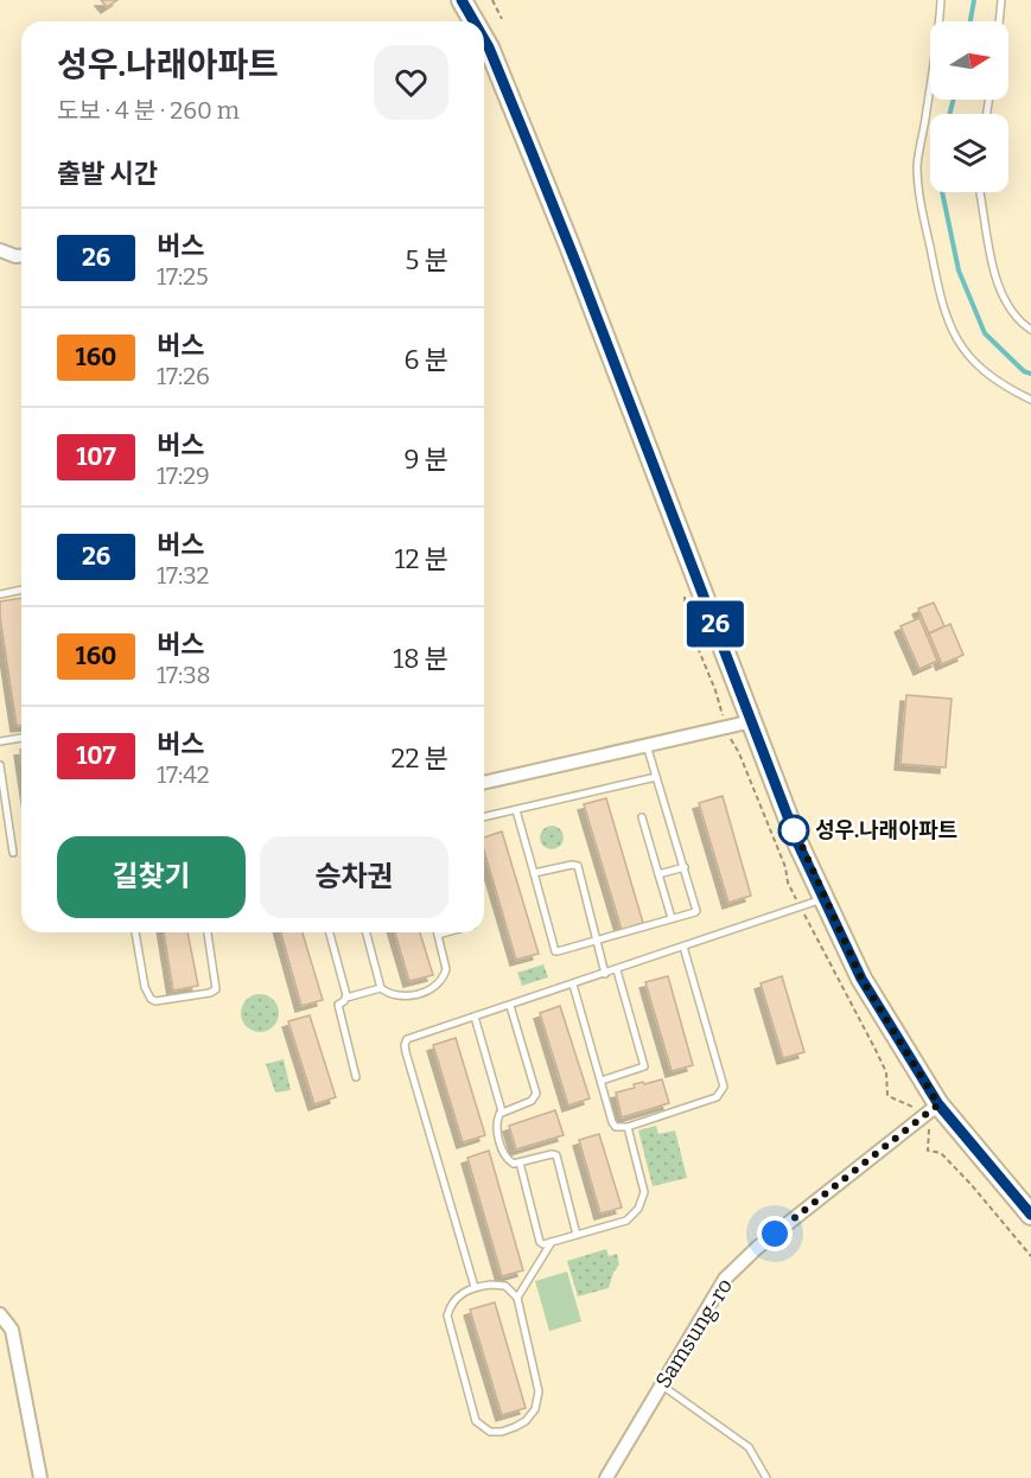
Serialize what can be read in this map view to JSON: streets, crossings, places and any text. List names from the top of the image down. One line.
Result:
{"streets":{"street":["Samsung-ro"]},"places":["성우.나래아파트"],"lines":["bus line 26"],"north":"right","page":{"on_map":"26","heading":[["성우.나래아파트","도보 · 4 분 · 260 m"],"출발 시간"],"list":[{"mark":"26","name":"버스","note":"17:25","value":"5 분"},{"mark":"160","name":"버스","note":"17:26","value":"6 분"},{"mark":"107","name":"버스","note":"17:29","value":"9 분"},{"mark":"26","name":"버스","note":"17:32","value":"12 분"},{"mark":"160","name":"버스","note":"17:38","value":"18 분"},{"mark":"107","name":"버스","note":"17:42","value":"22 분"}],"buttons":["길찾기","승차권"]}}
